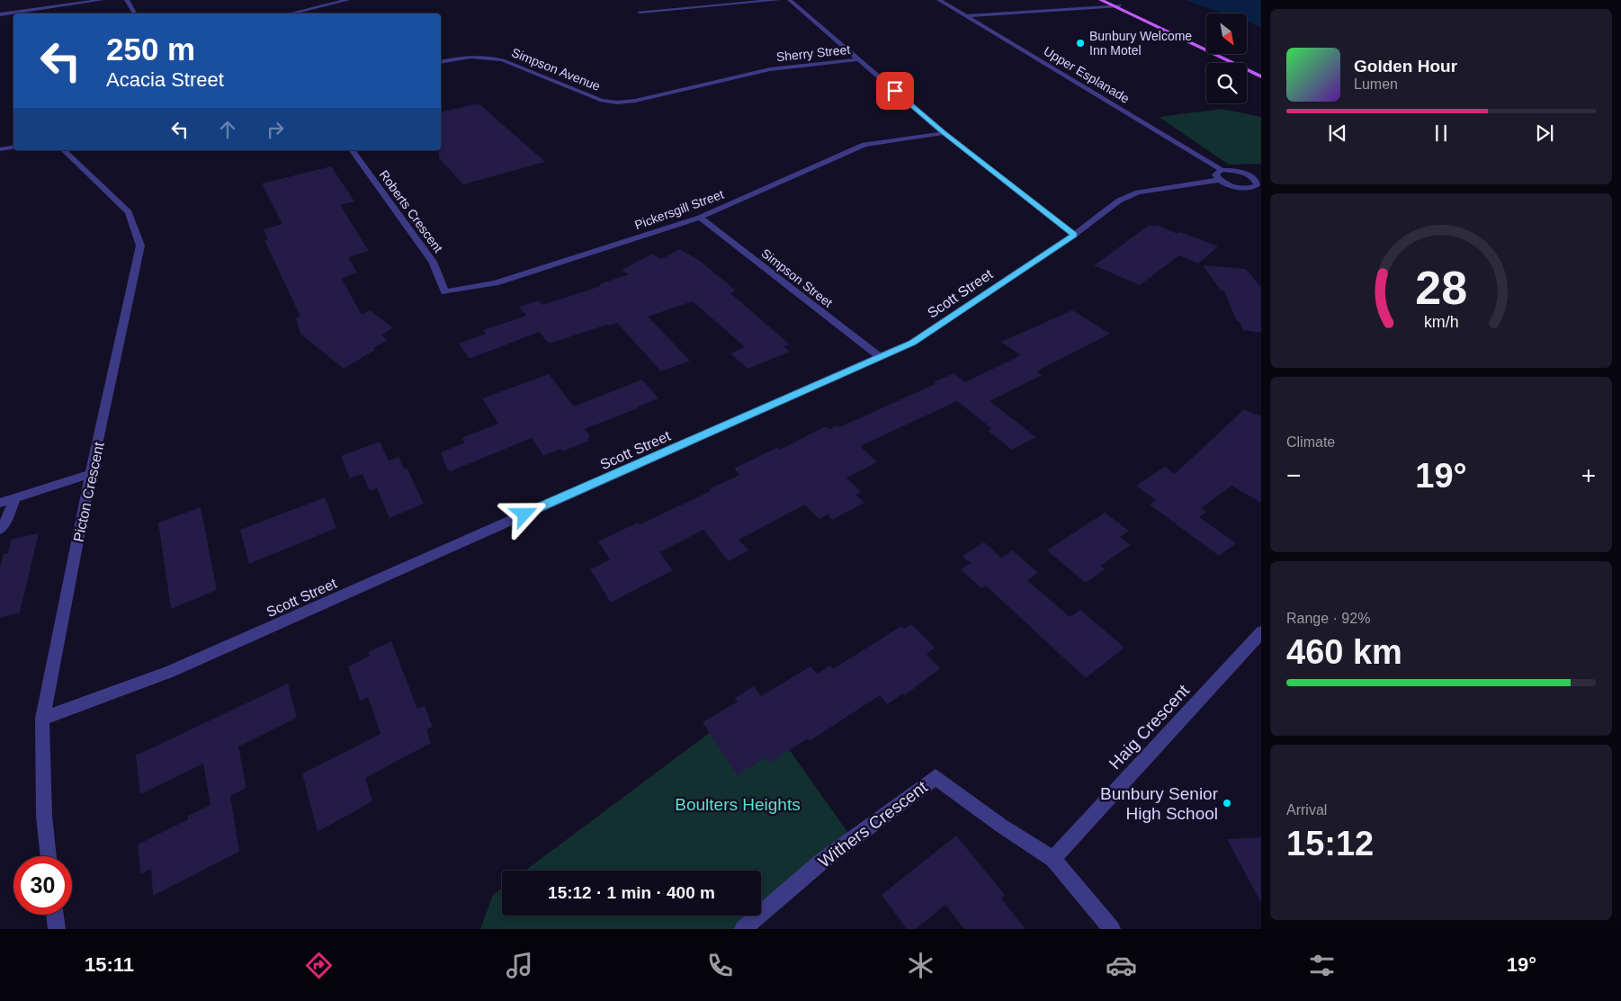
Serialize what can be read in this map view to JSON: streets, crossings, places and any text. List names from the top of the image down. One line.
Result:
{"streets":{"street":["Sherry Street","Simpson Avenue","Upper Esplanade","Pickersgill Street","Roberts Crescent","Simpson Street","Scott Street","Picton Crescent","Haig Crescent","Withers Crescent"]},"crossings":[["Sherry Street","Simpson Avenue"],["Upper Esplanade","Scott Street"],["Pickersgill Street","Roberts Crescent"],["Pickersgill Street","Simpson Street"],["Simpson Street","Scott Street"],["Scott Street","Picton Crescent"],["Haig Crescent","Withers Crescent"]],"parks":["Boulters Heights"],"places":["Bunbury Welcome Inn Motel","Bunbury Senior High School"],"north":"bottom right","page":{"turn":["250 m","Acacia Street"],"song":["Golden Hour","Lumen"],"tile":["Climate",["Range · 92%","460 km"],["Arrival","15:12"]],"heat":["−","19°","+"],"limit":"30","trip":"15:12 · 1 min · 400 m","tabs":["15:11","19°"],"gauge":["28","km/h"]}}
